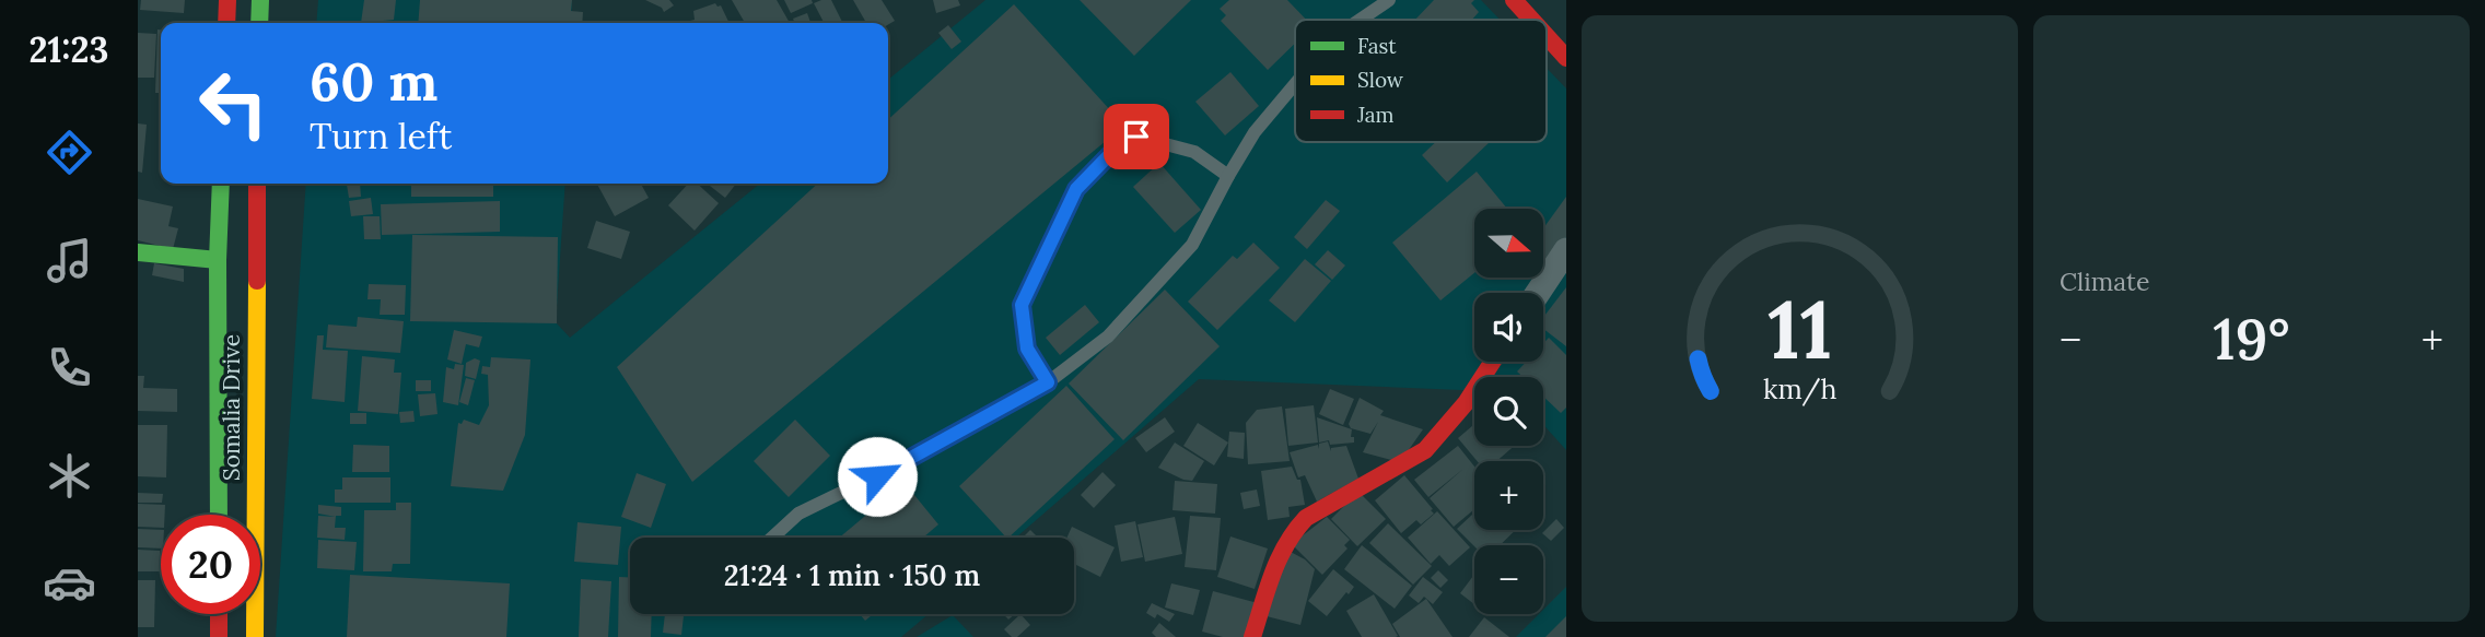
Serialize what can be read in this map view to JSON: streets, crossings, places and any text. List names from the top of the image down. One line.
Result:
{"streets":{"main road":["Somalia Drive"]},"legend":["Fast","Slow","Jam"],"north":"right","page":{"tabs":"21:23","tile":"Climate","turn":["60 m","Turn left"],"map_buttons":["+","−"],"heat":["−","19°","+"],"limit":"20","trip":"21:24 · 1 min · 150 m","gauge":["11","km/h"]}}
